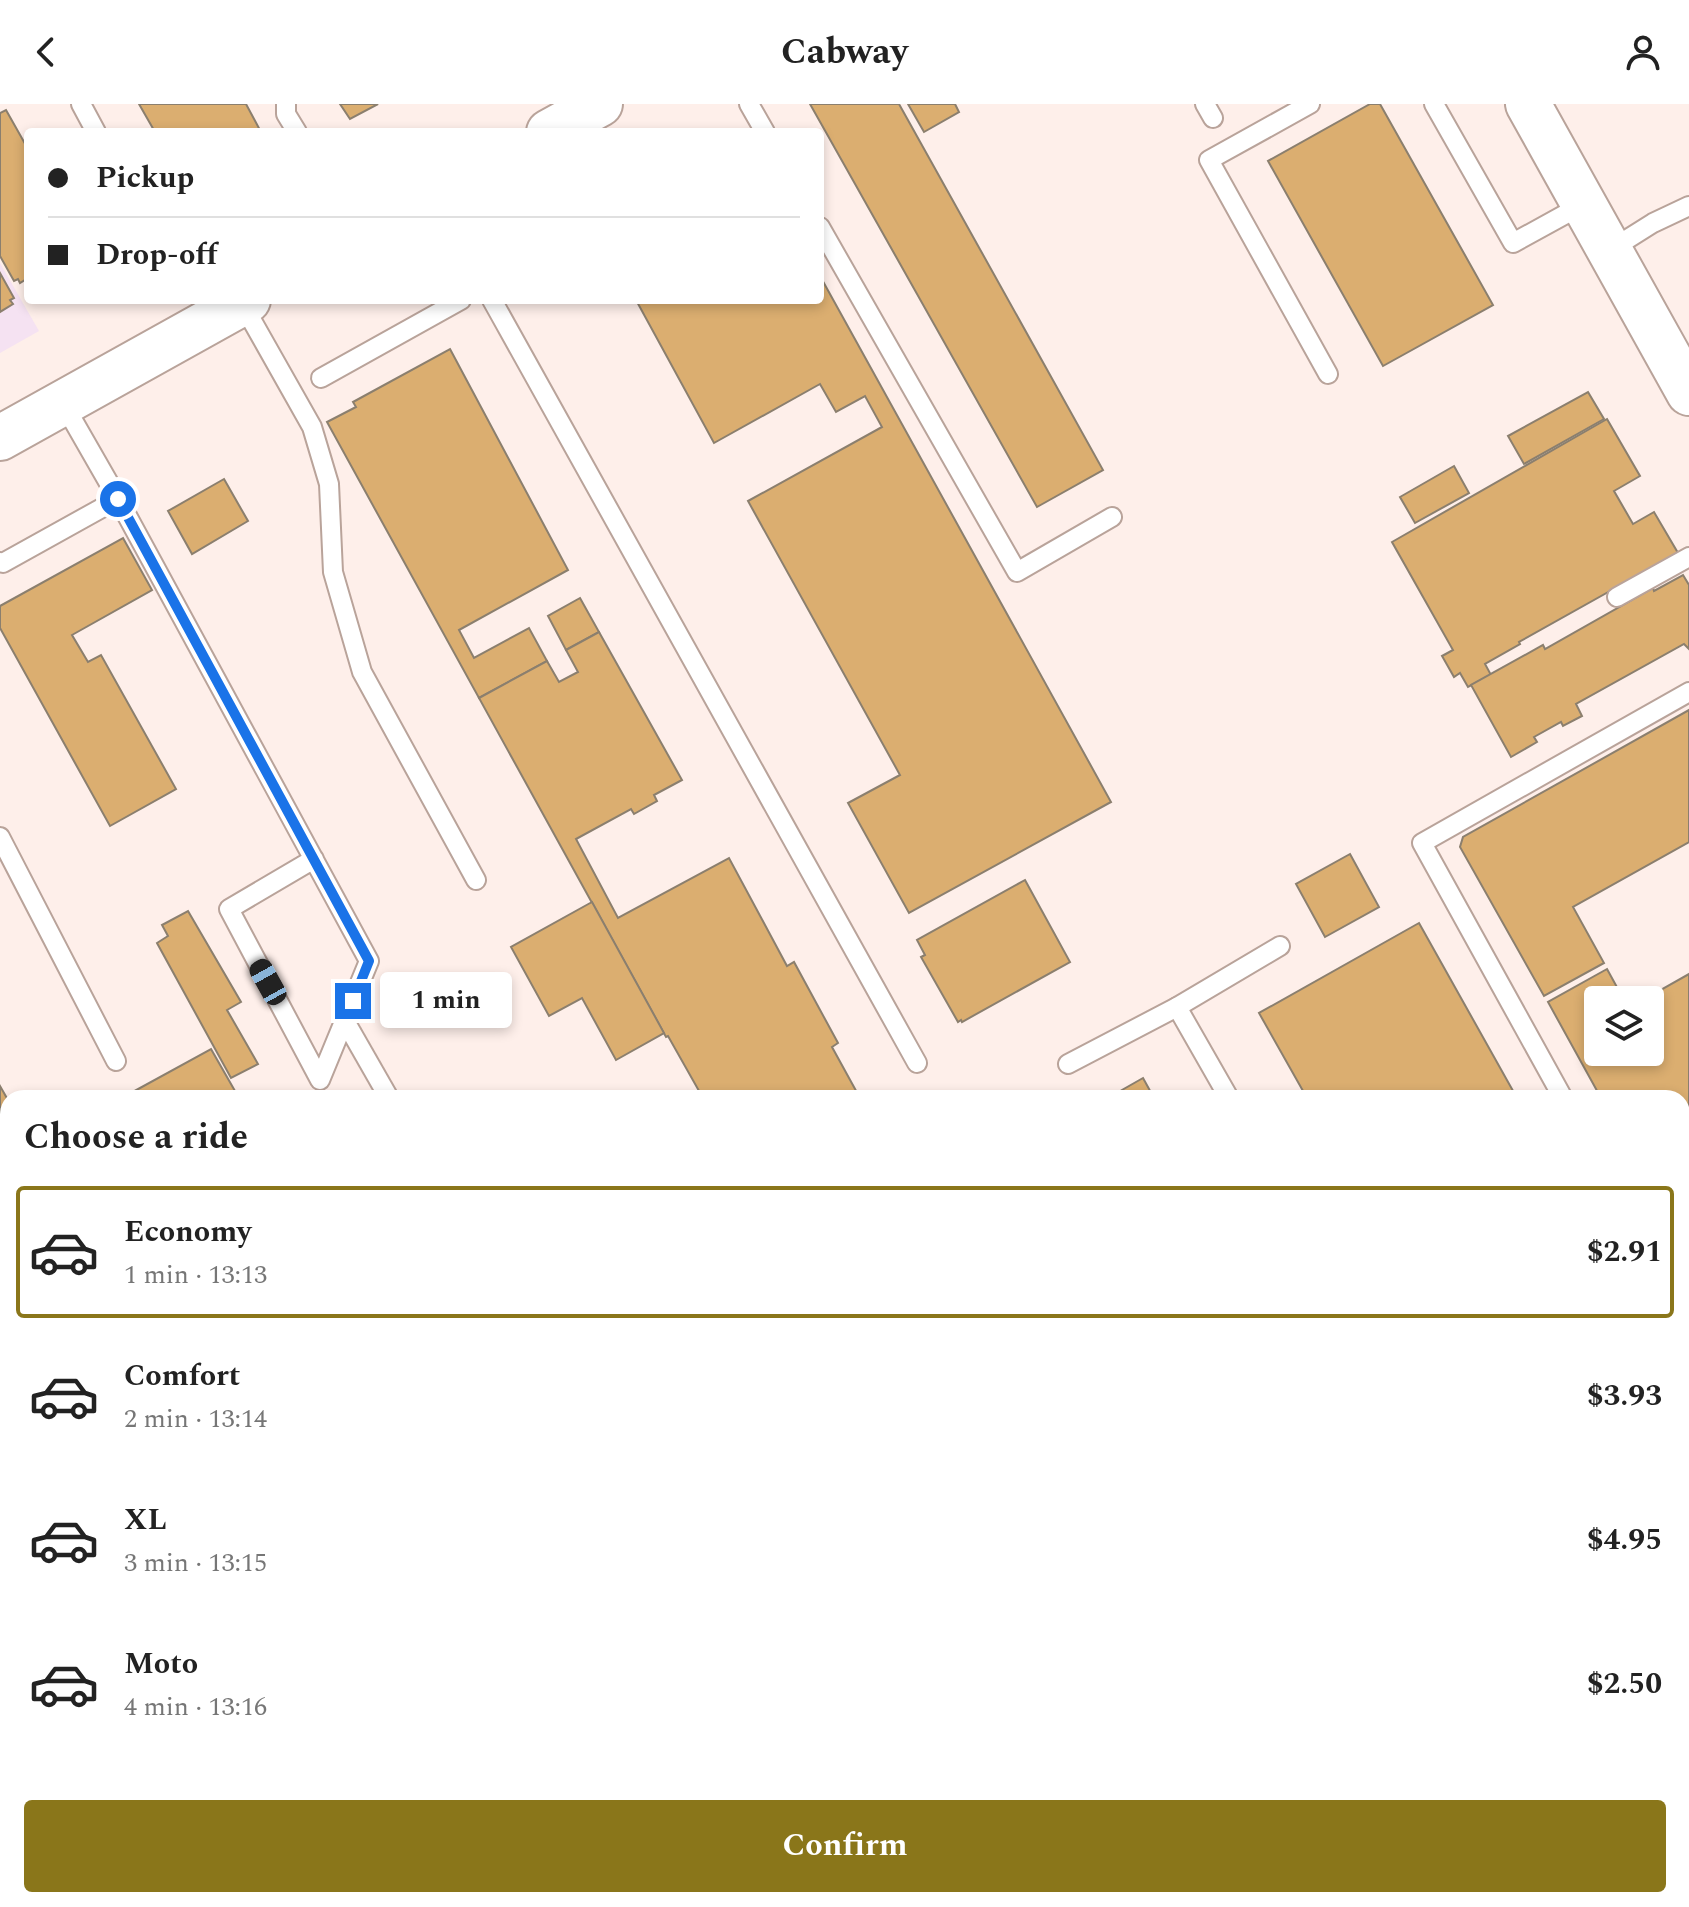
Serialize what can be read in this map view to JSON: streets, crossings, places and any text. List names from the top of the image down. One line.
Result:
{"page":{"header":"Cabway","banner":["Pickup","Drop-off"],"bubble":"1 min","heading":"Choose a ride","list":[{"name":"Economy","note":"1 min · 13:13","value":"$2.91"},{"name":"Comfort","note":"2 min · 13:14","value":"$3.93"},{"name":"XL","note":"3 min · 13:15","value":"$4.95"},{"name":"Moto","note":"4 min · 13:16","value":"$2.50"}],"buttons":"Confirm"}}
